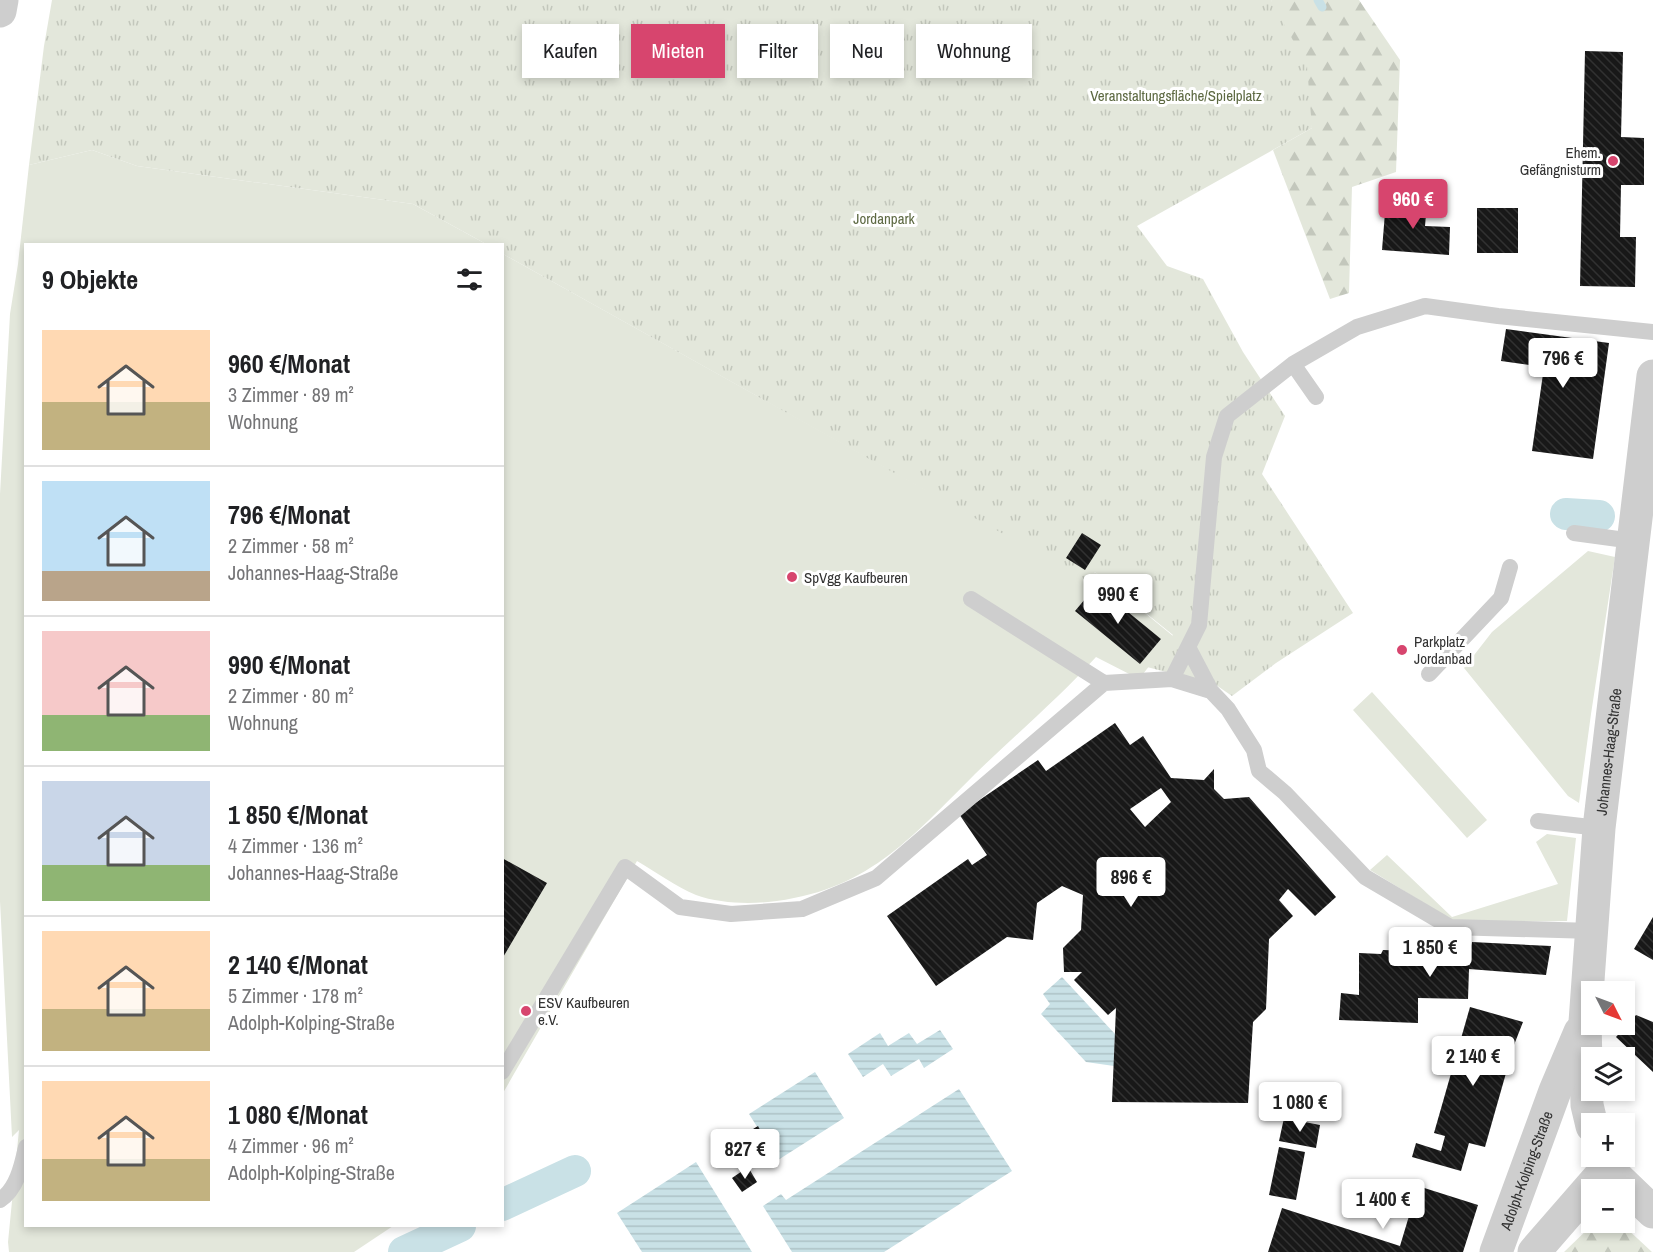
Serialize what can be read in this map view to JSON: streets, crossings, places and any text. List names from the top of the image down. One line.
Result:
{"streets":{"street":["Johannes-Haag-Straße","Adolph-Kolping-Straße"]},"parks":["Veranstaltungsfläche/Spielplatz","Jordanpark"],"places":["Ehem. Gefängnisturm","SpVgg Kaufbeuren","Parkplatz Jordanbad","ESV Kaufbeuren e.V."],"north":"bottom right","page":{"chip":["Kaufen","Mieten","Filter","Neu","Wohnung"],"price":["960 €","796 €","990 €","896 €","1 850 €","2 140 €","1 080 €","827 €","1 400 €"],"heading":"9 Objekte","list":[{"name":"960 €/Monat","note":"3 Zimmer · 89 m² · Wohnung"},{"name":"796 €/Monat","note":"2 Zimmer · 58 m² · Johannes-Haag-Straße"},{"name":"990 €/Monat","note":"2 Zimmer · 80 m² · Wohnung"},{"name":"1 850 €/Monat","note":"4 Zimmer · 136 m² · Johannes-Haag-Straße"},{"name":"2 140 €/Monat","note":"5 Zimmer · 178 m² · Adolph-Kolping-Straße"},{"name":"1 080 €/Monat","note":"4 Zimmer · 96 m² · Adolph-Kolping-Straße"}],"map_buttons":["+","−"]}}
